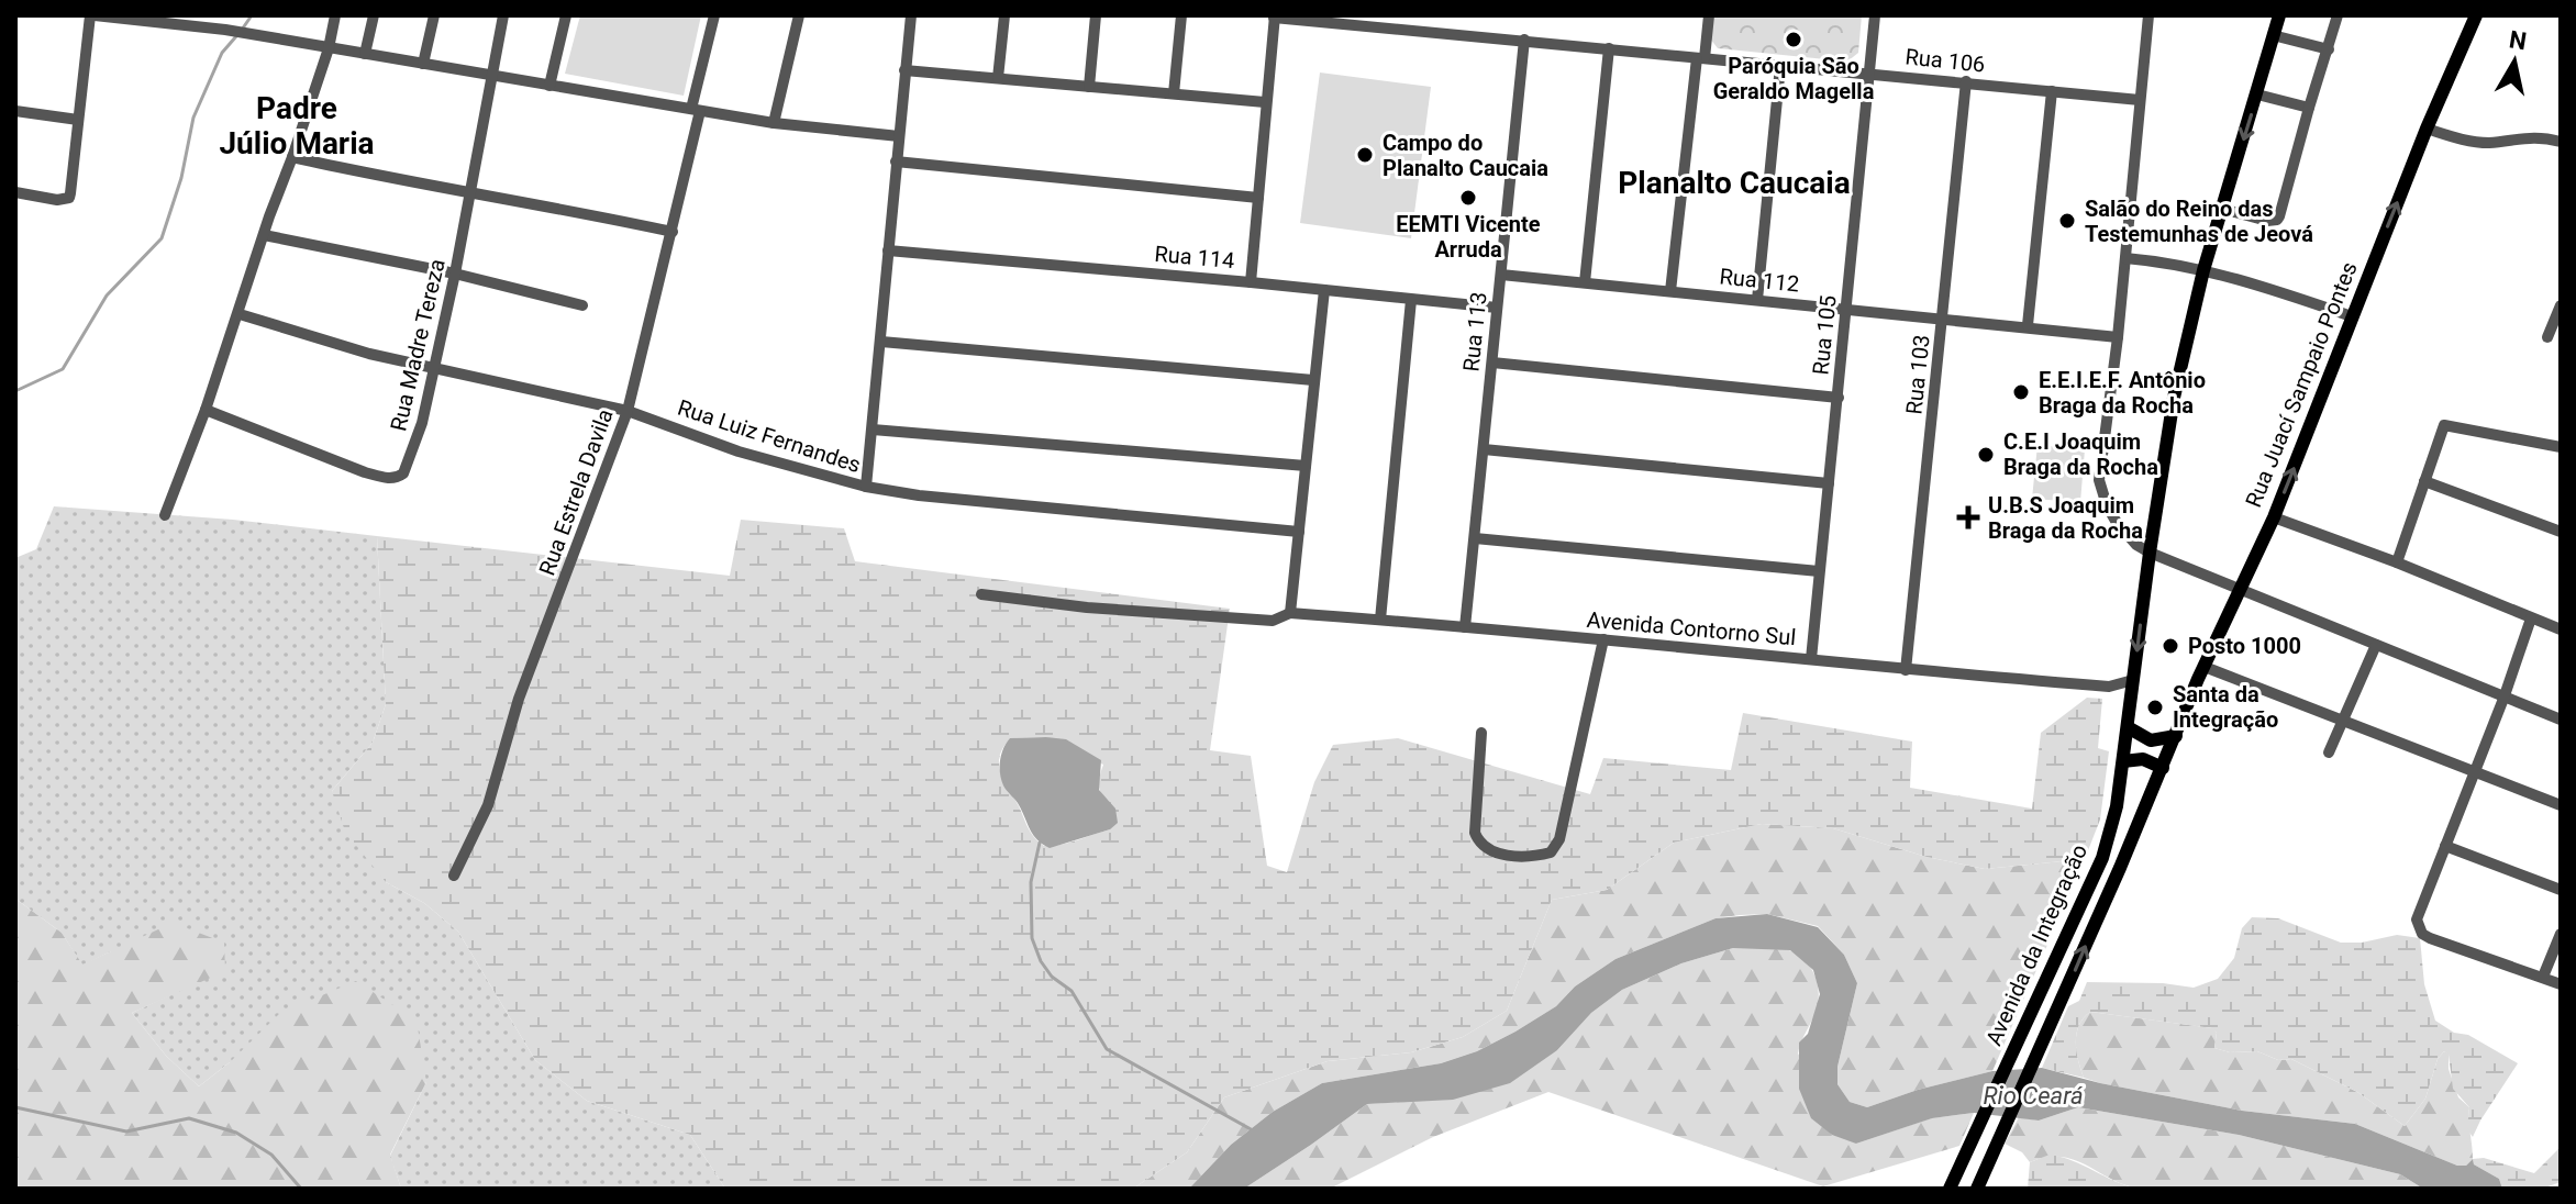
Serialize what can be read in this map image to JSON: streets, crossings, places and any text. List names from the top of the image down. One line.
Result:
{"streets":{"main road":["Rua Juací Sampaio Pontes","Avenida da Integração"],"street":["Rua 106","Rua 114","Rua 112","Rua 113","Rua 105","Rua Madre Tereza","Rua 103","Rua Luiz Fernandes","Rua Estrela Davila","Avenida Contorno Sul"]},"crossings":[["Rua 106","Rua 113"],["Rua 106","Rua 105"],["Rua 106","Rua 103"],["Rua 114","Rua 113"],["Rua 112","Rua 113"],["Rua 112","Rua 105"],["Rua 112","Rua 103"],["Rua 113","Avenida Contorno Sul"],["Rua 105","Avenida Contorno Sul"],["Rua Madre Tereza","Rua Luiz Fernandes"],["Rua 103","Avenida Contorno Sul"],["Rua Juací Sampaio Pontes","Avenida da Integração"],["Rua Luiz Fernandes","Rua Estrela Davila"],["Avenida Contorno Sul","Avenida da Integração"]],"one_way":["Rua Juací Sampaio Pontes"],"districts":["Padre Júlio Maria","Planalto Caucaia"],"water":["Rio Ceará"],"places":{"other":["Paróquia São Geraldo Magella","Campo do Planalto Caucaia","EEMTI Vicente Arruda","Salão do Reino das Testemunhas de Jeová","E.E.I.E.F. Antônio Braga da Rocha","C.E.I Joaquim Braga da Rocha","Posto 1000","Santa da Integração"],"health":["U.B.S Joaquim Braga da Rocha"]},"north":"top"}
